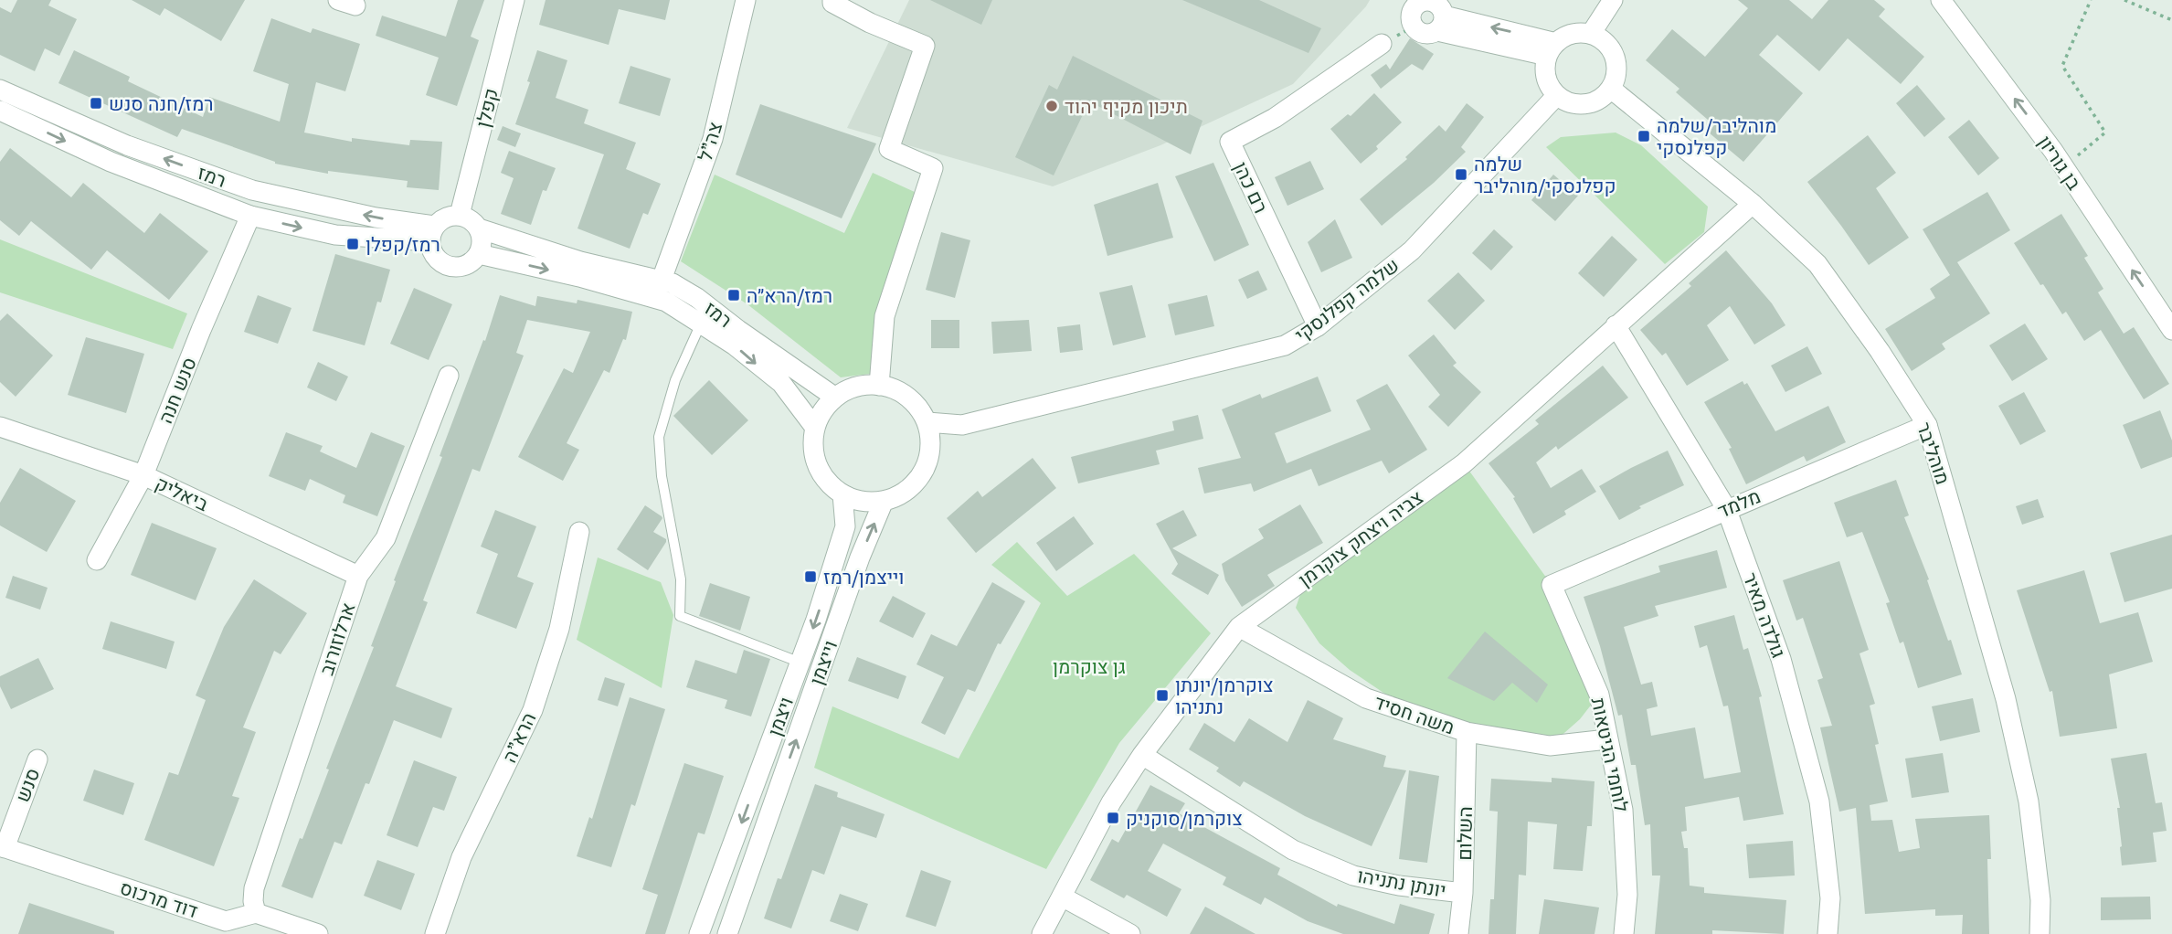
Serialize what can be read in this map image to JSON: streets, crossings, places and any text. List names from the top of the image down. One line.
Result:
{"streets":{"street":["קפלן","צה\"ל","בן גוריון","רמז","רם כהן","שלמה קפלנסקי","סנש חנה","מוהליבר","ביאליק","מלמד","צביה ויצחק צוקרמן","גולדה מאיר","ארלוזורוב","וייצמן","משה חסיד","ויצמן","הרא\"ה","לוחמי הגיטאות","סנש","השלום","יונתן נתניהו","דוד מרכוס"]},"crossings":[["קפלן","רמז"],["צה\"ל","רמז"],["רמז","סנש חנה"],["רמז","וייצמן"],["רמז","ויצמן"],["רם כהן","שלמה קפלנסקי"],["שלמה קפלנסקי","מוהליבר"],["סנש חנה","ביאליק"],["מוהליבר","מלמד"],["מוהליבר","צביה ויצחק צוקרמן"],["ביאליק","ארלוזורוב"],["מלמד","גולדה מאיר"],["מלמד","לוחמי הגיטאות"],["צביה ויצחק צוקרמן","גולדה מאיר"],["צביה ויצחק צוקרמן","משה חסיד"],["צביה ויצחק צוקרמן","יונתן נתניהו"],["ארלוזורוב","דוד מרכוס"],["וייצמן","ויצמן"],["משה חסיד","לוחמי הגיטאות"],["משה חסיד","השלום"],["סנש","דוד מרכוס"],["השלום","יונתן נתניהו"]],"one_way":["בן גוריון","וייצמן","ויצמן"],"parks":["גן צוקרמן"],"places":{"transit":["רמז/חנה סנש","מוהליבר/שלמה קפלנסקי","שלמה קפלנסקי/מוהליבר","רמז/קפלן","רמז/הרא״ה","וייצמן/רמז","צוקרמן/יונתן נתניהו","צוקרמן/סוקניק"],"other":["תיכון מקיף יהוד"]}}
